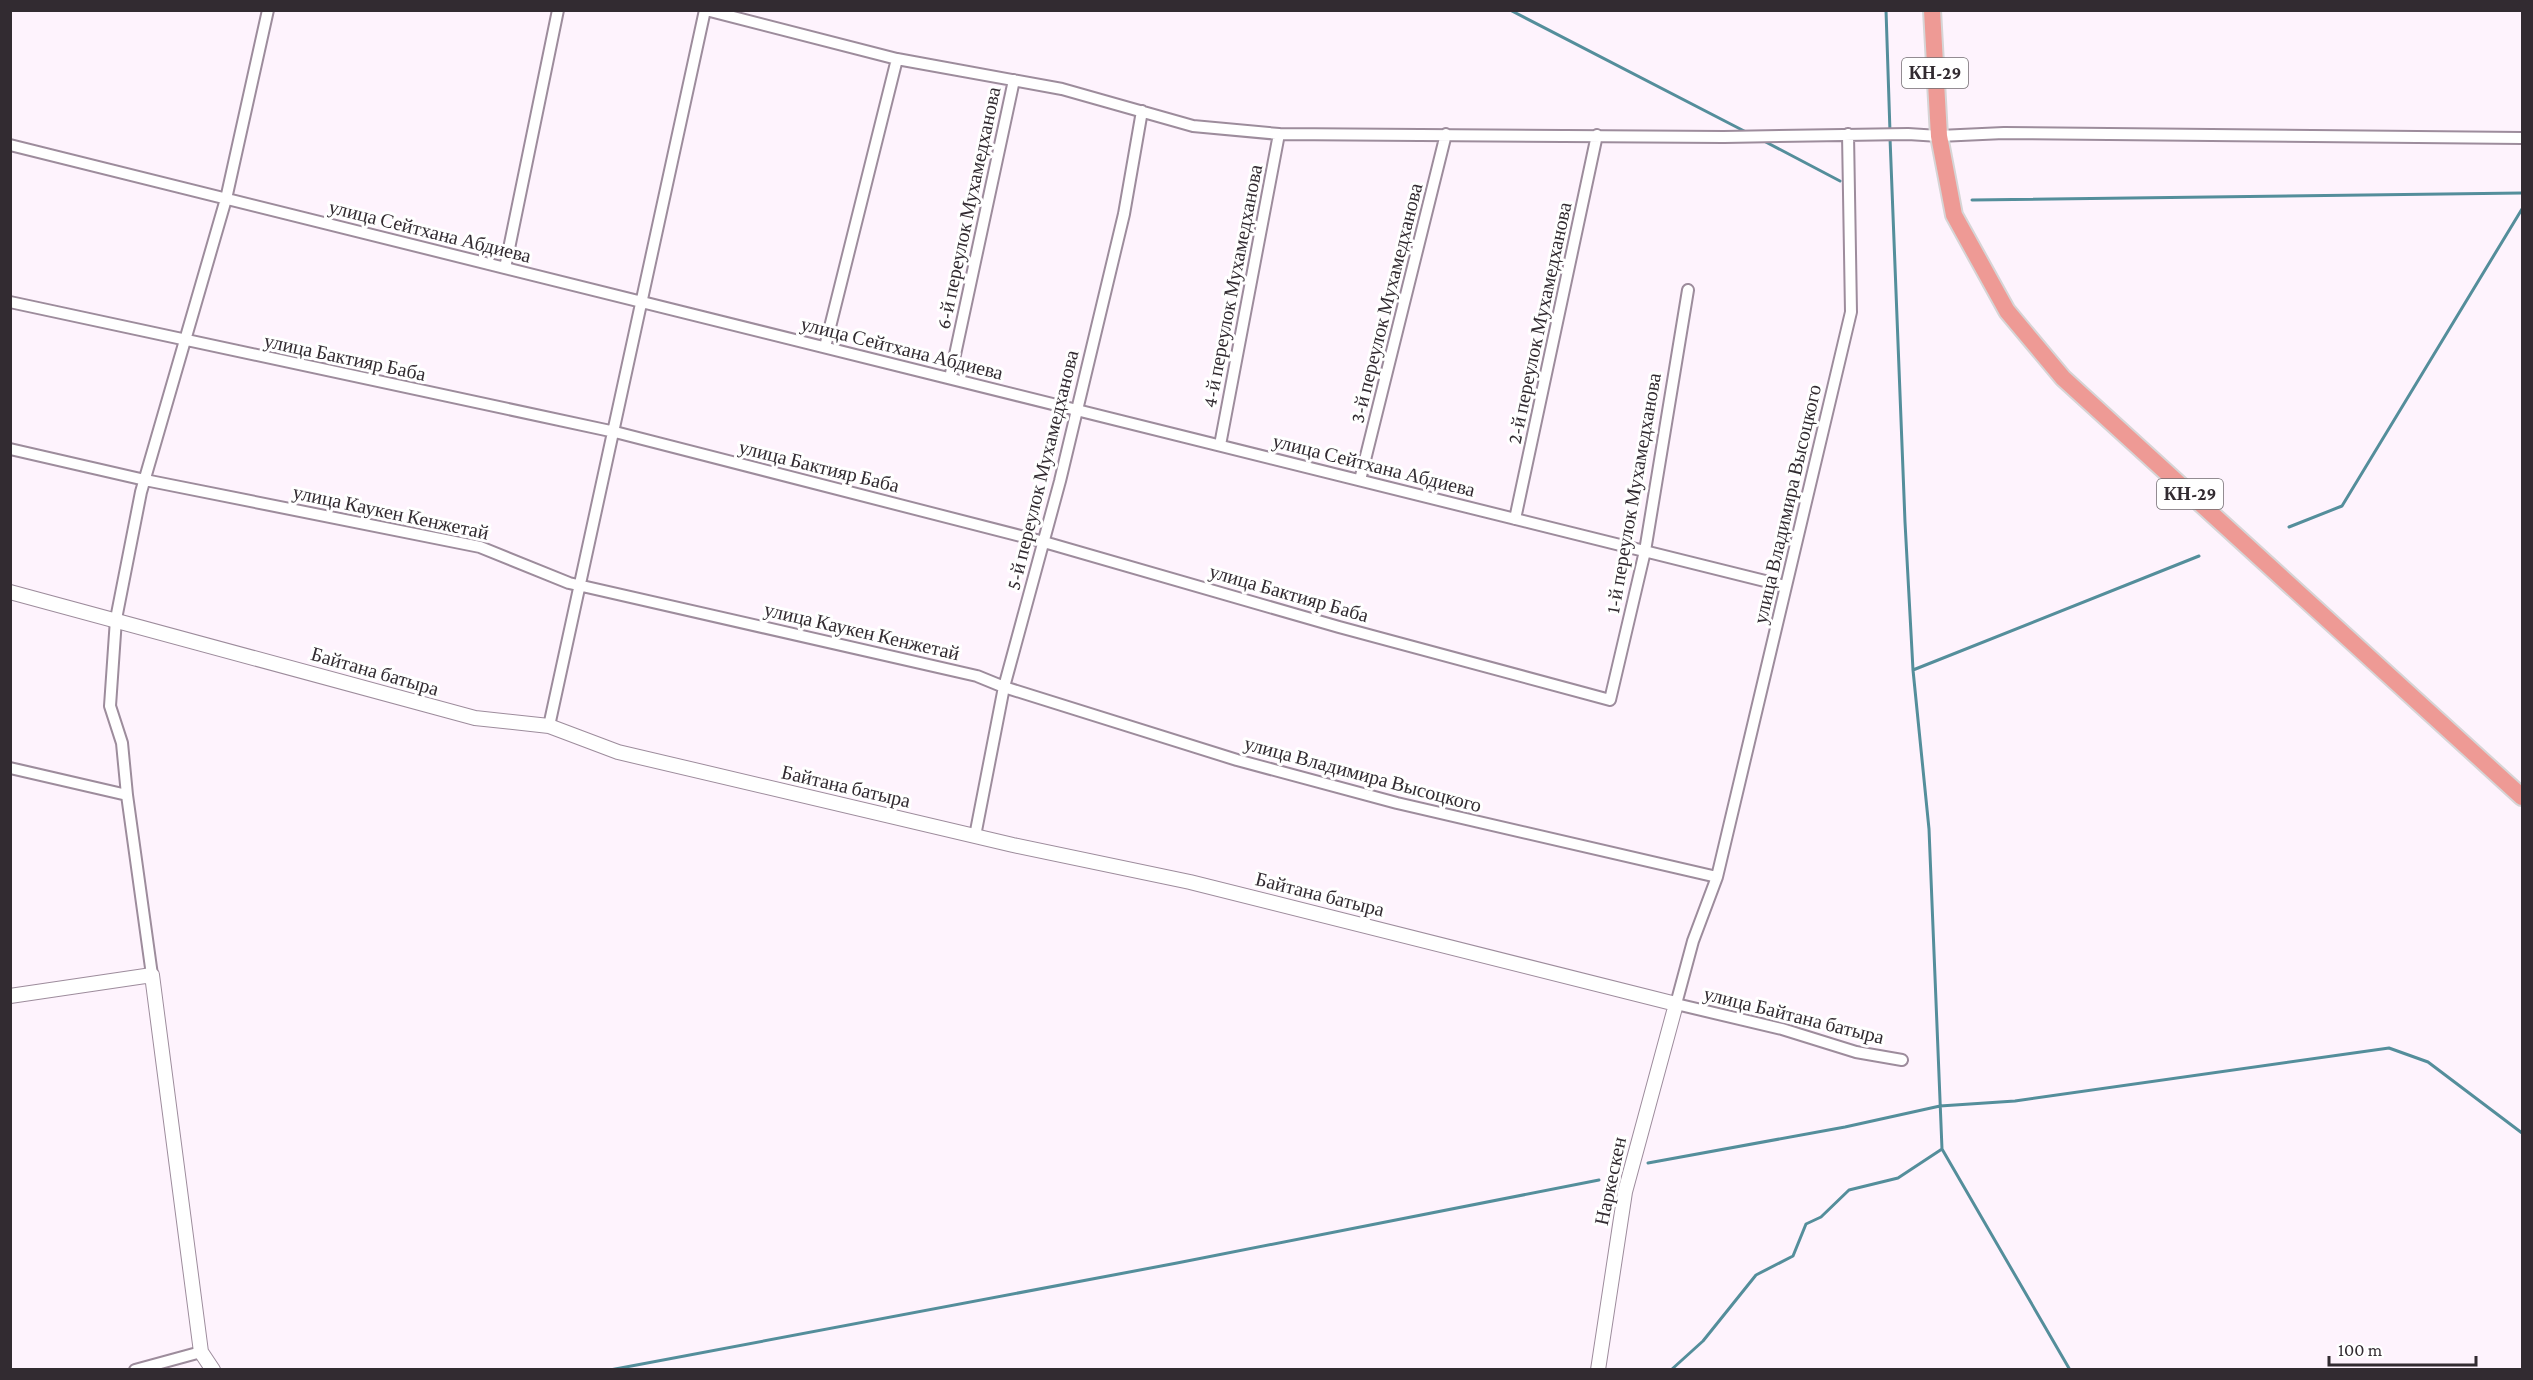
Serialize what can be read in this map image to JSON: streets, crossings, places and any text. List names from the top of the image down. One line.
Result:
{"streets":{"main road":["КН-29"],"street":["6-й переулок Мухамедханова","улица Сейтхана Абдиева","4-й переулок Мухамедханова","3-й переулок Мухамедханова","2-й переулок Мухамедханова","улица Бактияр Баба","5-й переулок Мухамедханова","1-й переулок Мухамедханова","улица Владимира Высоцкого","улица Каукен Кенжетай","Байтана батыра","улица Байтана батыра","Наркескен"]},"crossings":[["6-й переулок Мухамедханова","улица Сейтхана Абдиева"],["улица Сейтхана Абдиева","4-й переулок Мухамедханова"],["улица Сейтхана Абдиева","3-й переулок Мухамедханова"],["улица Сейтхана Абдиева","2-й переулок Мухамедханова"],["улица Сейтхана Абдиева","5-й переулок Мухамедханова"],["улица Сейтхана Абдиева","1-й переулок Мухамедханова"],["улица Сейтхана Абдиева","улица Владимира Высоцкого"],["улица Бактияр Баба","5-й переулок Мухамедханова"],["улица Бактияр Баба","1-й переулок Мухамедханова"],["5-й переулок Мухамедханова","улица Владимира Высоцкого"],["5-й переулок Мухамедханова","улица Каукен Кенжетай"],["5-й переулок Мухамедханова","Байтана батыра"],["улица Владимира Высоцкого","улица Каукен Кенжетай"],["улица Владимира Высоцкого","Байтана батыра"],["улица Владимира Высоцкого","улица Байтана батыра"],["улица Владимира Высоцкого","Наркескен"],["Байтана батыра","улица Байтана батыра"],["Байтана батыра","Наркескен"],["улица Байтана батыра","Наркескен"]],"scale_bar":"100 m"}
